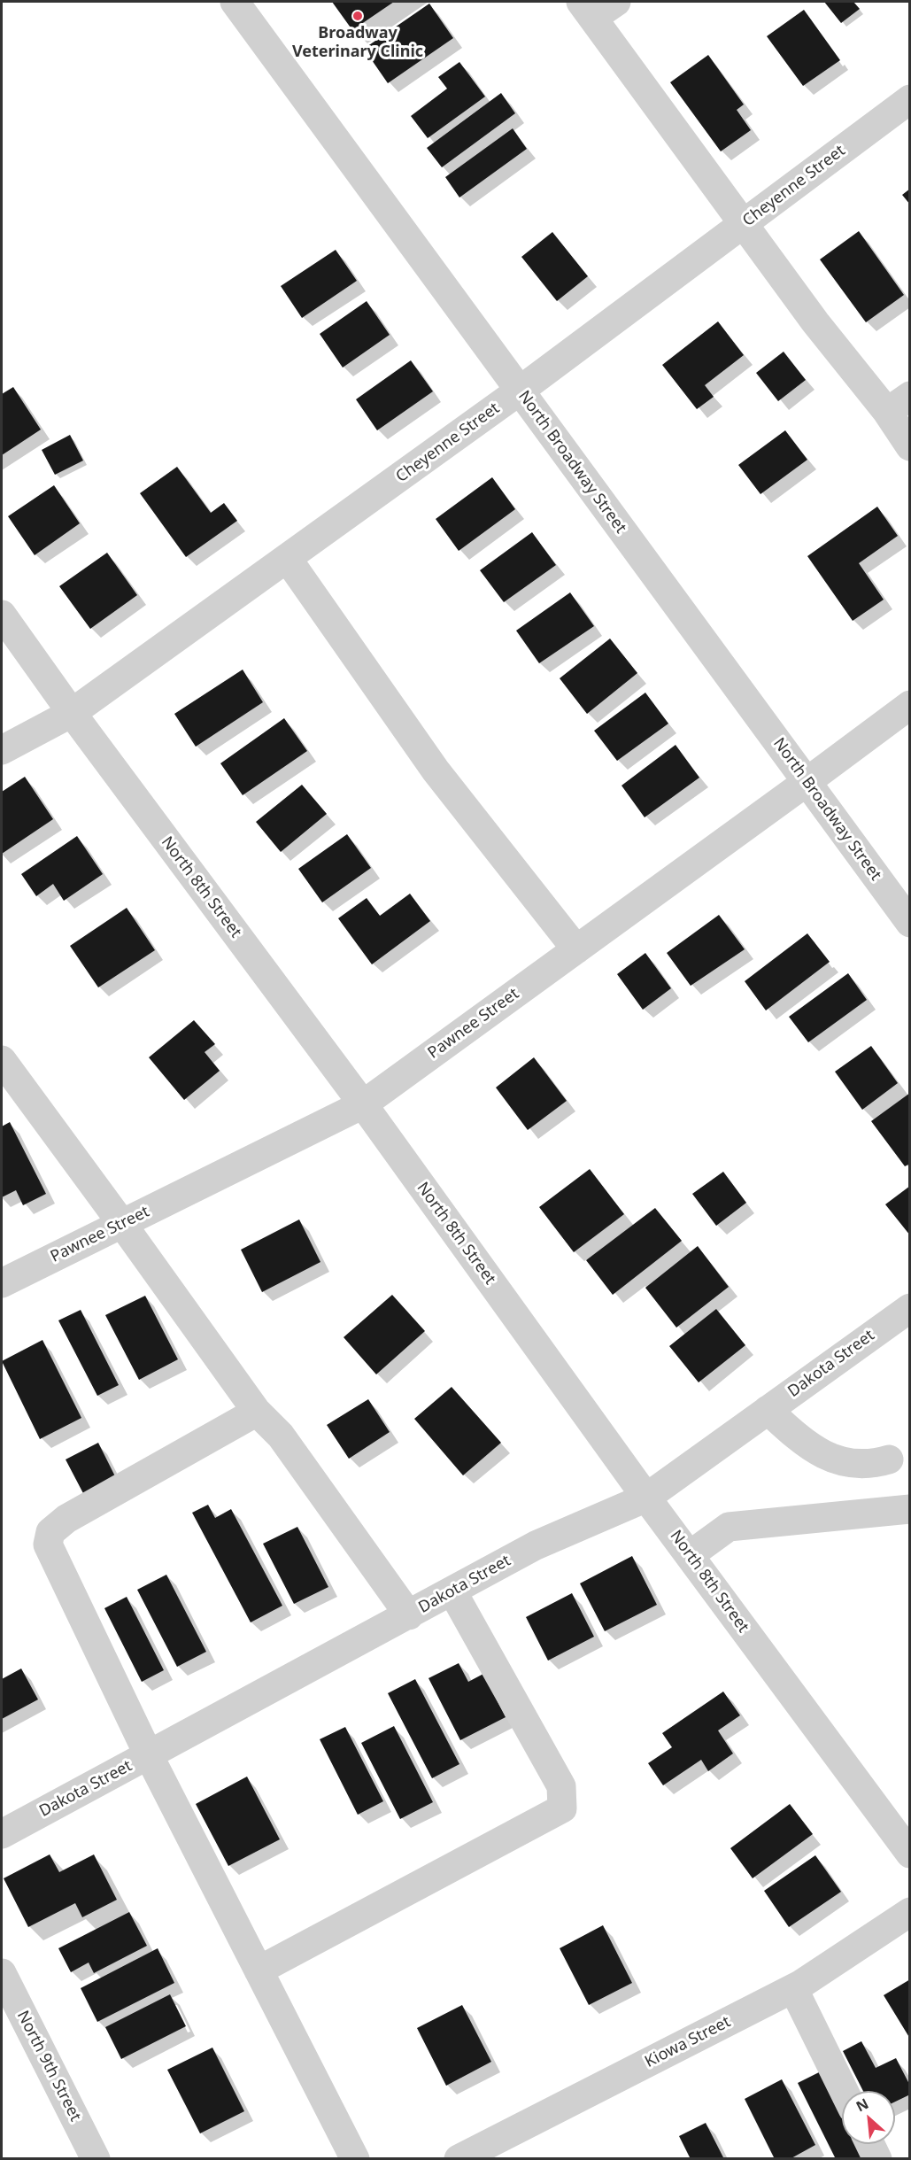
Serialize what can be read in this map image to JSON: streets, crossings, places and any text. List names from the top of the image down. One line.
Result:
{"streets":{"street":["Cheyenne Street","North Broadway Street","North 8th Street","Pawnee Street","Dakota Street","Kiowa Street","North 9th Street"]},"crossings":[["Cheyenne Street","North Broadway Street"],["Cheyenne Street","North 8th Street"],["North Broadway Street","Pawnee Street"],["North 8th Street","Pawnee Street"],["North 8th Street","Dakota Street"]],"places":["Broadway Veterinary Clinic"],"north":"top left"}
